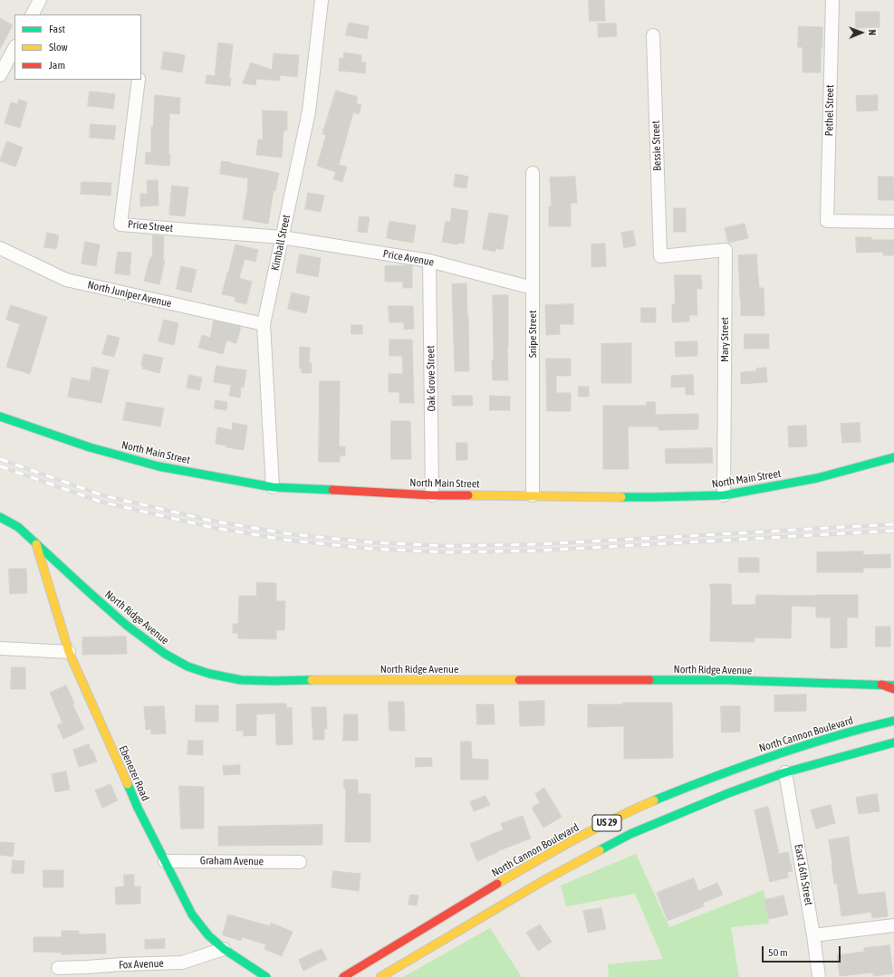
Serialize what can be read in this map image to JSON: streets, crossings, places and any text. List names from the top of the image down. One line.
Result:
{"streets":{"main road":["North Main Street","North Ridge Avenue","North Cannon Boulevard","Ebenezer Road","US 29"],"street":["Pethel Street","Bessie Street","Price Street","Kimball Street","Price Avenue","North Juniper Avenue","Snipe Street","Mary Street","Oak Grove Street","Graham Avenue","East 16th Street","Fox Avenue"]},"crossings":[["Bessie Street","Mary Street"],["Price Street","Kimball Street"],["Price Street","Price Avenue"],["Kimball Street","Price Avenue"],["Kimball Street","North Juniper Avenue"],["Kimball Street","North Main Street"],["Price Avenue","Snipe Street"],["Price Avenue","Oak Grove Street"],["Snipe Street","North Main Street"],["Mary Street","North Main Street"],["Oak Grove Street","North Main Street"],["North Ridge Avenue","Ebenezer Road"],["Ebenezer Road","Graham Avenue"],["Ebenezer Road","Fox Avenue"],["US 29","East 16th Street"]],"legend":["Fast","Slow","Jam"],"scale_bar":"50 m","north":"right"}
